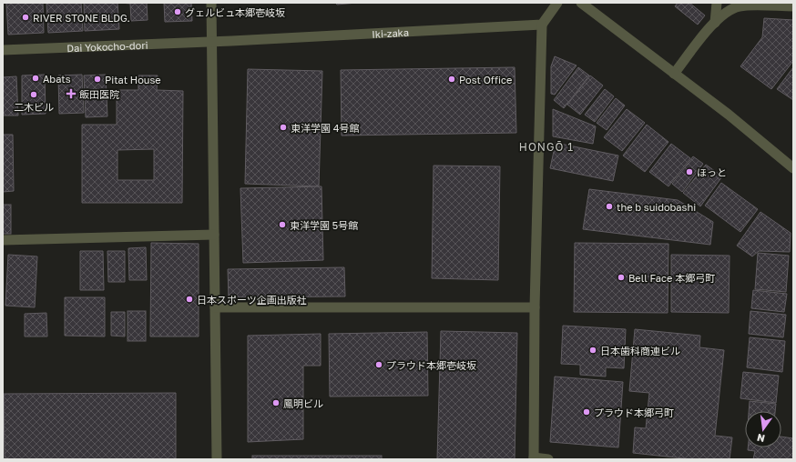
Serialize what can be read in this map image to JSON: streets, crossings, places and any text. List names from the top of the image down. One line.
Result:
{"streets":{"street":["Iki-zaka","Dai Yokocho-dori"]},"crossings":[["Iki-zaka","Dai Yokocho-dori"]],"districts":["HONGŌ 1"],"places":{"other":["グェルビュ本郷壱岐坂","RIVER STONE BLDG.","Abats","Pitat House","Post Office","二木ビル","東洋学園 4号館","ほっと","the b suidobashi","東洋学園 5号館","Bell Face 本郷弓町","日本スポーツ企画出版社","日本歯科商連ビル","プラウド本郷壱岐坂","鳳明ビル","プラウド本郷弓町"],"health":["飯田医院"]},"north":"bottom"}
